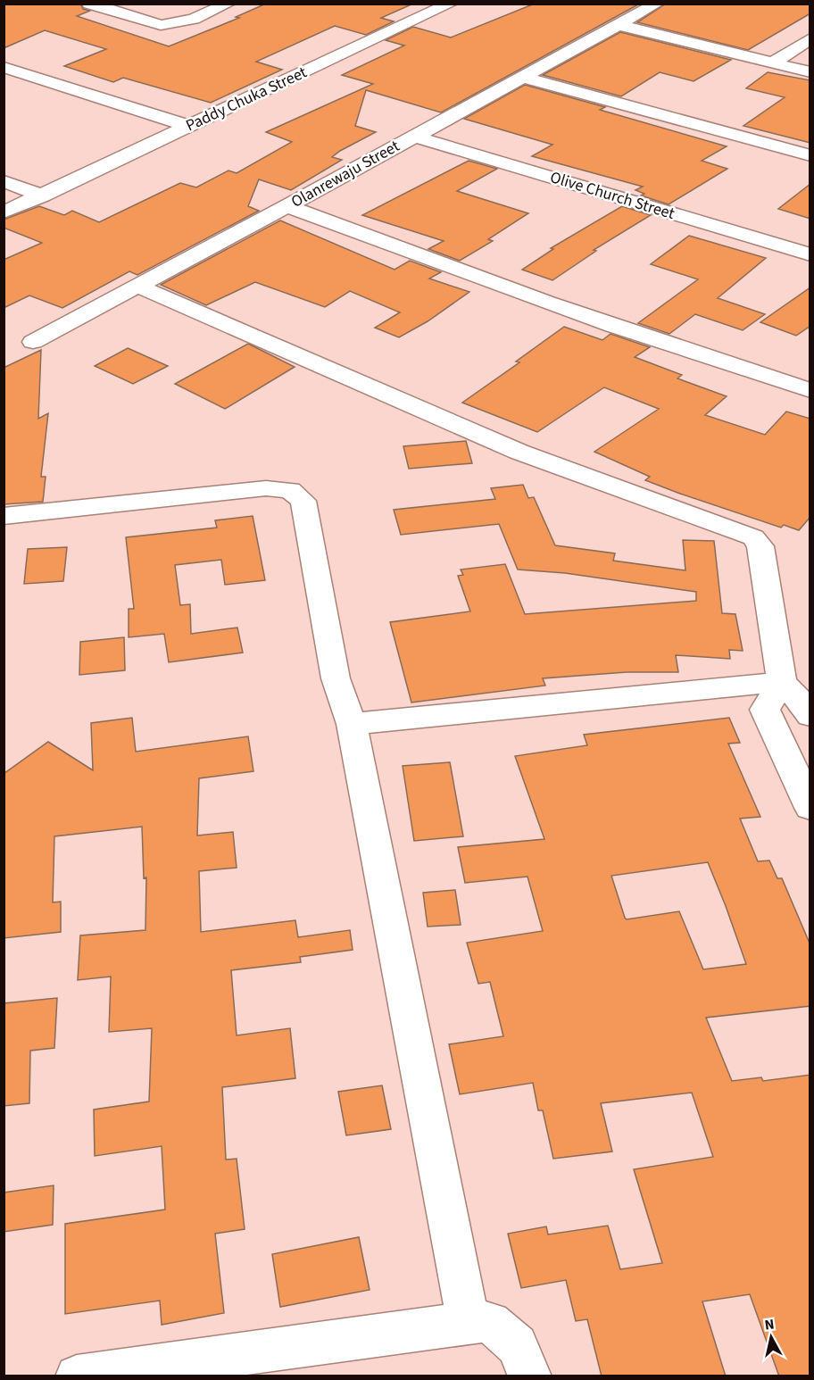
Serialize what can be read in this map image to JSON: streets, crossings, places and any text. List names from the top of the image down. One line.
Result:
{"streets":{"street":["Paddy Chuka Street","Olanrewaju Street","Olive Church Street"]},"crossings":[["Olanrewaju Street","Olive Church Street"]],"north":"top"}
